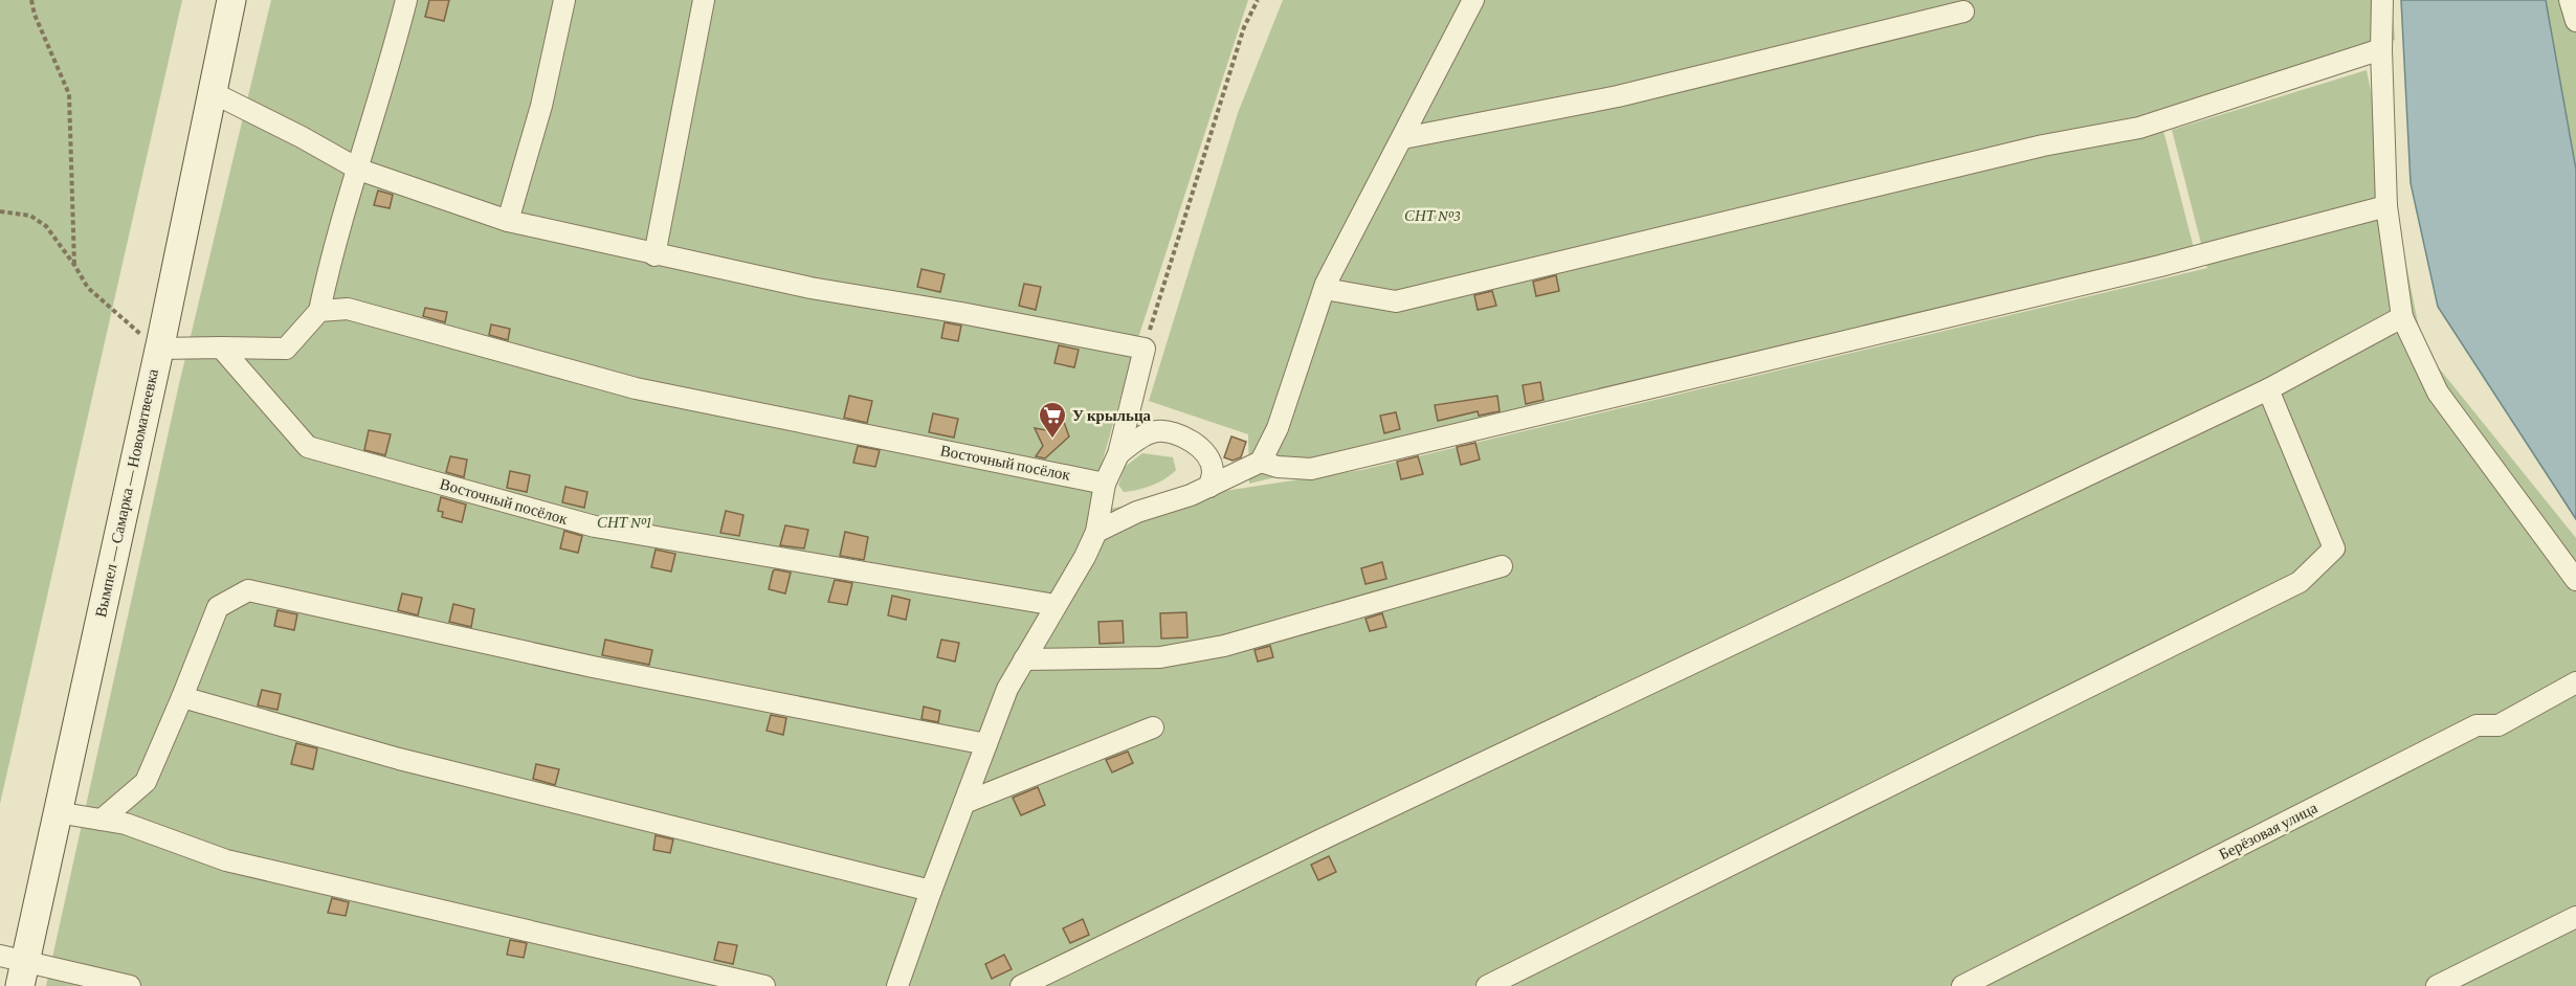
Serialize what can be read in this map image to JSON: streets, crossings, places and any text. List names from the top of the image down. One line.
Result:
{"streets":{"main road":["Вымпел — Самарка — Новоматвеевка"],"street":["Восточный посёлок","Берёзовая улица"]},"parks":["СНТ №3","СНТ №1"],"places":{"supermarket":["У крыльца"]}}
